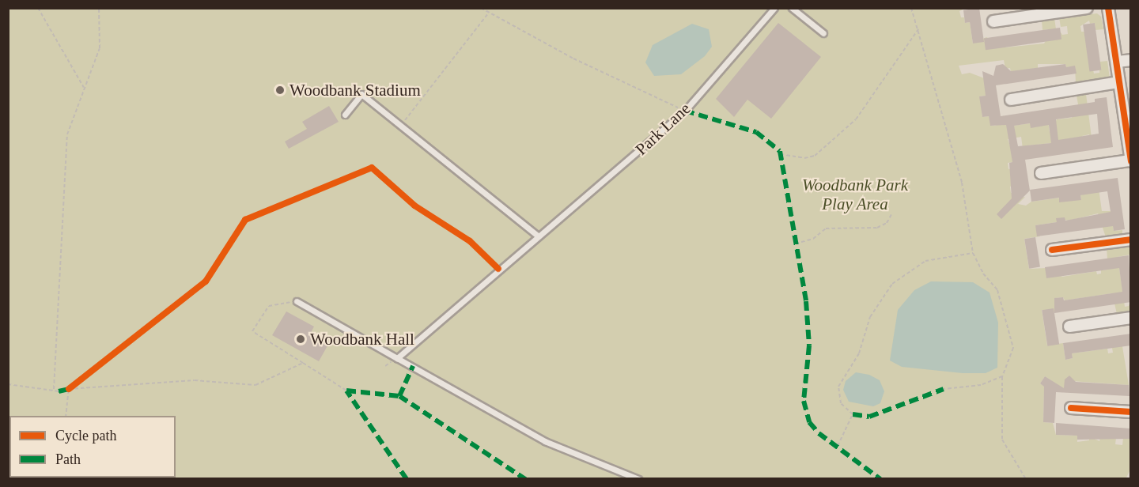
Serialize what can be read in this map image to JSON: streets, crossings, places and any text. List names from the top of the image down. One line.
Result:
{"streets":{"lane":["Park Lane"]},"parks":["Woodbank Park Play Area"],"places":["Woodbank Stadium","Woodbank Hall"],"legend":["Cycle path","Path"]}
